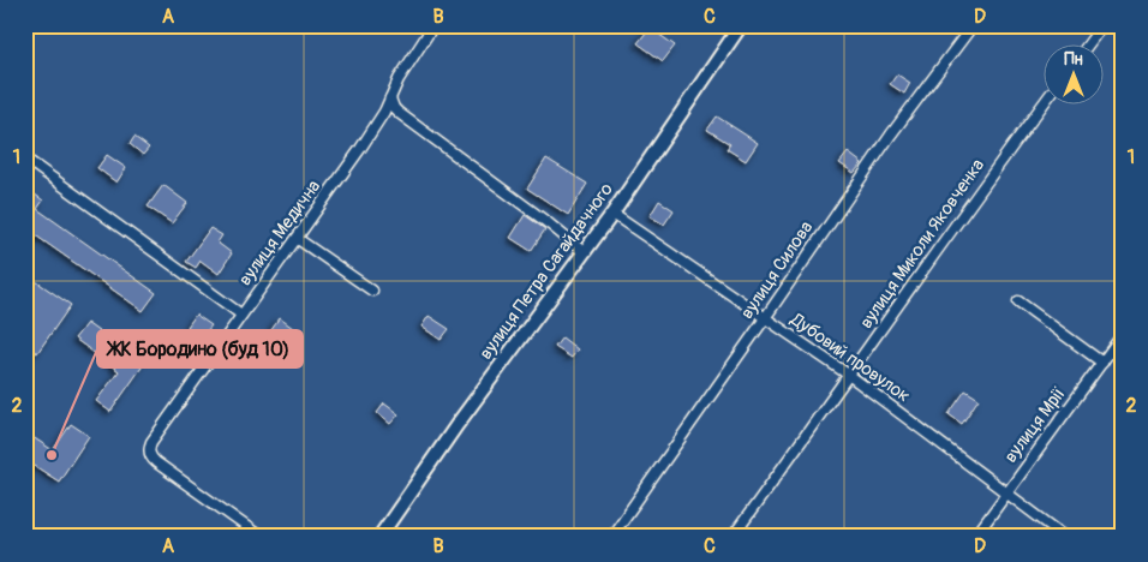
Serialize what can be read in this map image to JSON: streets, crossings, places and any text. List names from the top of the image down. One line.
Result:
{"streets":{"street":["вулиця Медична","вулиця Миколи Яковченка","вулиця Силова","вулиця Петра Сагайдачного","Дубовий провулок","вулиця Мрії"]},"crossings":[["вулиця Миколи Яковченка","Дубовий провулок"],["вулиця Силова","Дубовий провулок"],["вулиця Петра Сагайдачного","Дубовий провулок"],["Дубовий провулок","вулиця Мрії"]],"places":["ЖК Бородино (буд 10)"],"north":"top","grid":{"columns":["A","B","C","D"],"rows":["1","2"]}}
